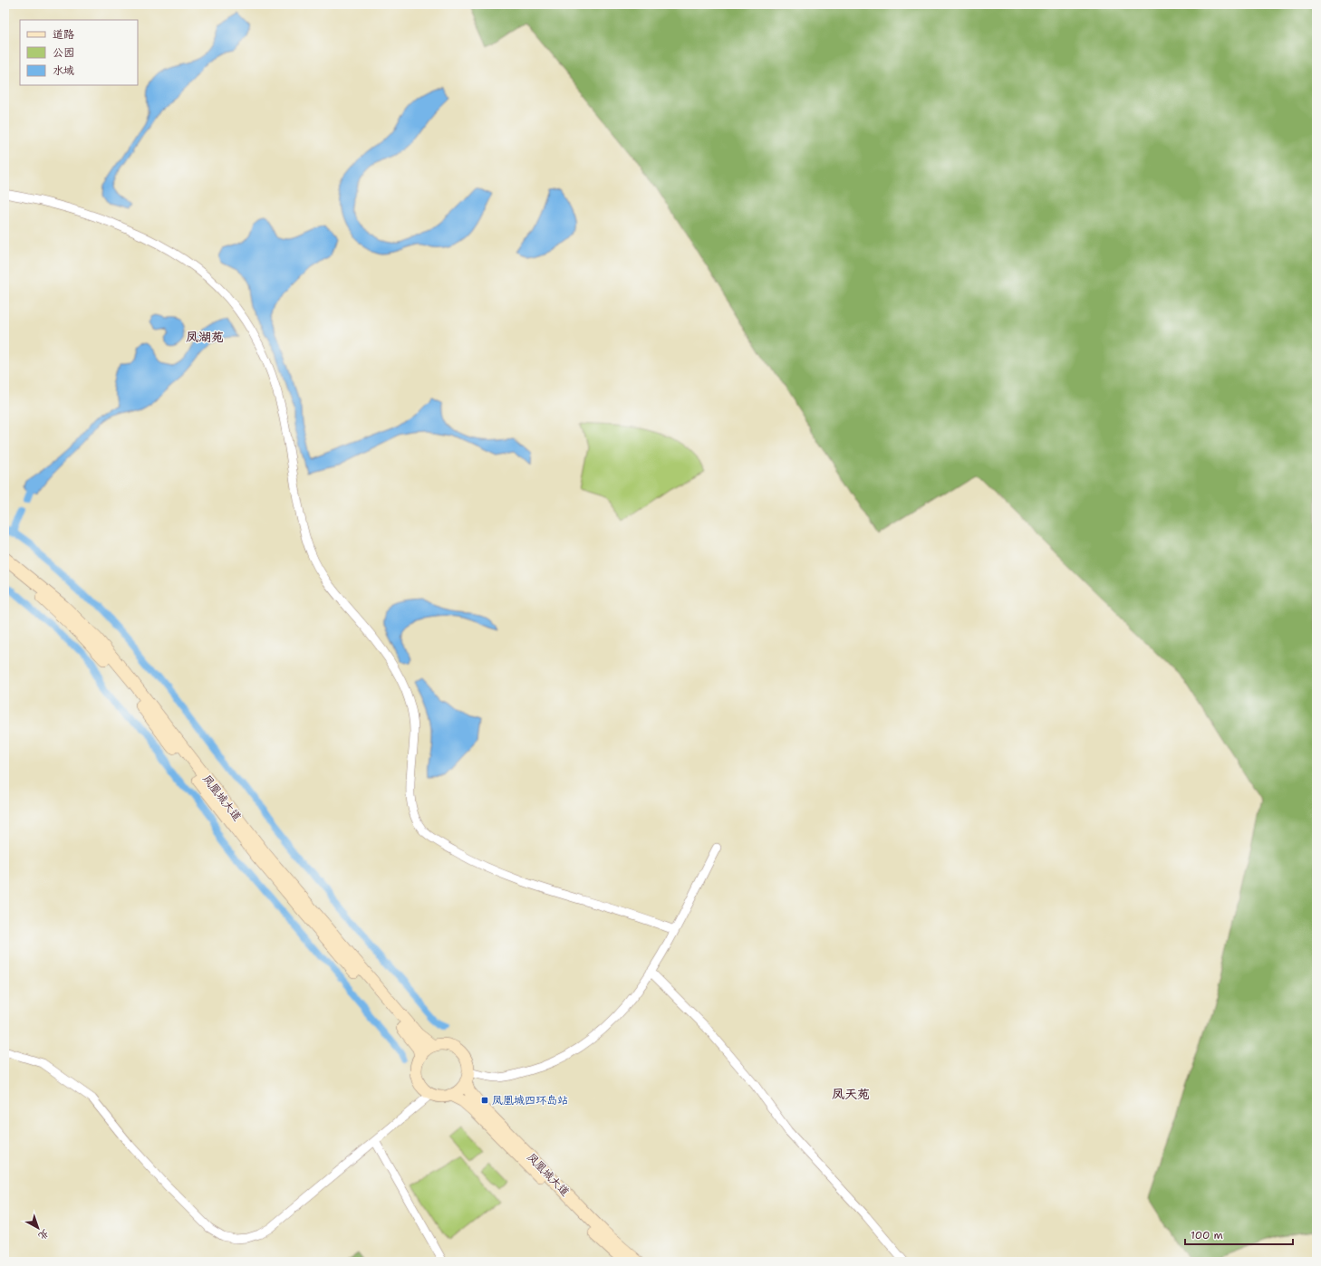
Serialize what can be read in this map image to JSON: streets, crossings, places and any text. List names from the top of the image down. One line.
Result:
{"streets":{"main road":["凤凰城大道"]},"districts":["凤湖苑","凤天苑"],"places":{"transit":["凤凰城四环岛站"]},"legend":["道路","公园","水域"],"scale_bar":"100 m","north":"bottom right"}
